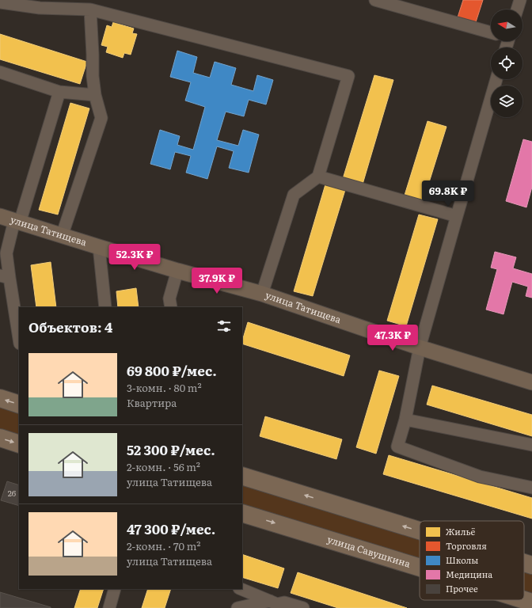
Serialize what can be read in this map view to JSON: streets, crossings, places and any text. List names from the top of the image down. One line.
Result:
{"streets":{"highway":["улица Савушкина"],"main road":["улица Татищева"]},"house_numbers":["26"],"legend":["Жильё","Торговля","Школы","Медицина","Прочее"],"north":"left","page":{"price":["69.8K ₽","52.3K ₽","37.9K ₽","47.3K ₽"],"heading":"Объектов: 4","list":[{"name":"69 800 ₽/мес.","note":"3-комн. · 80 m² · Квартира"},{"name":"52 300 ₽/мес.","note":"2-комн. · 56 m² · улица Татищева"},{"name":"47 300 ₽/мес.","note":"2-комн. · 70 m² · улица Татищева"}]}}
